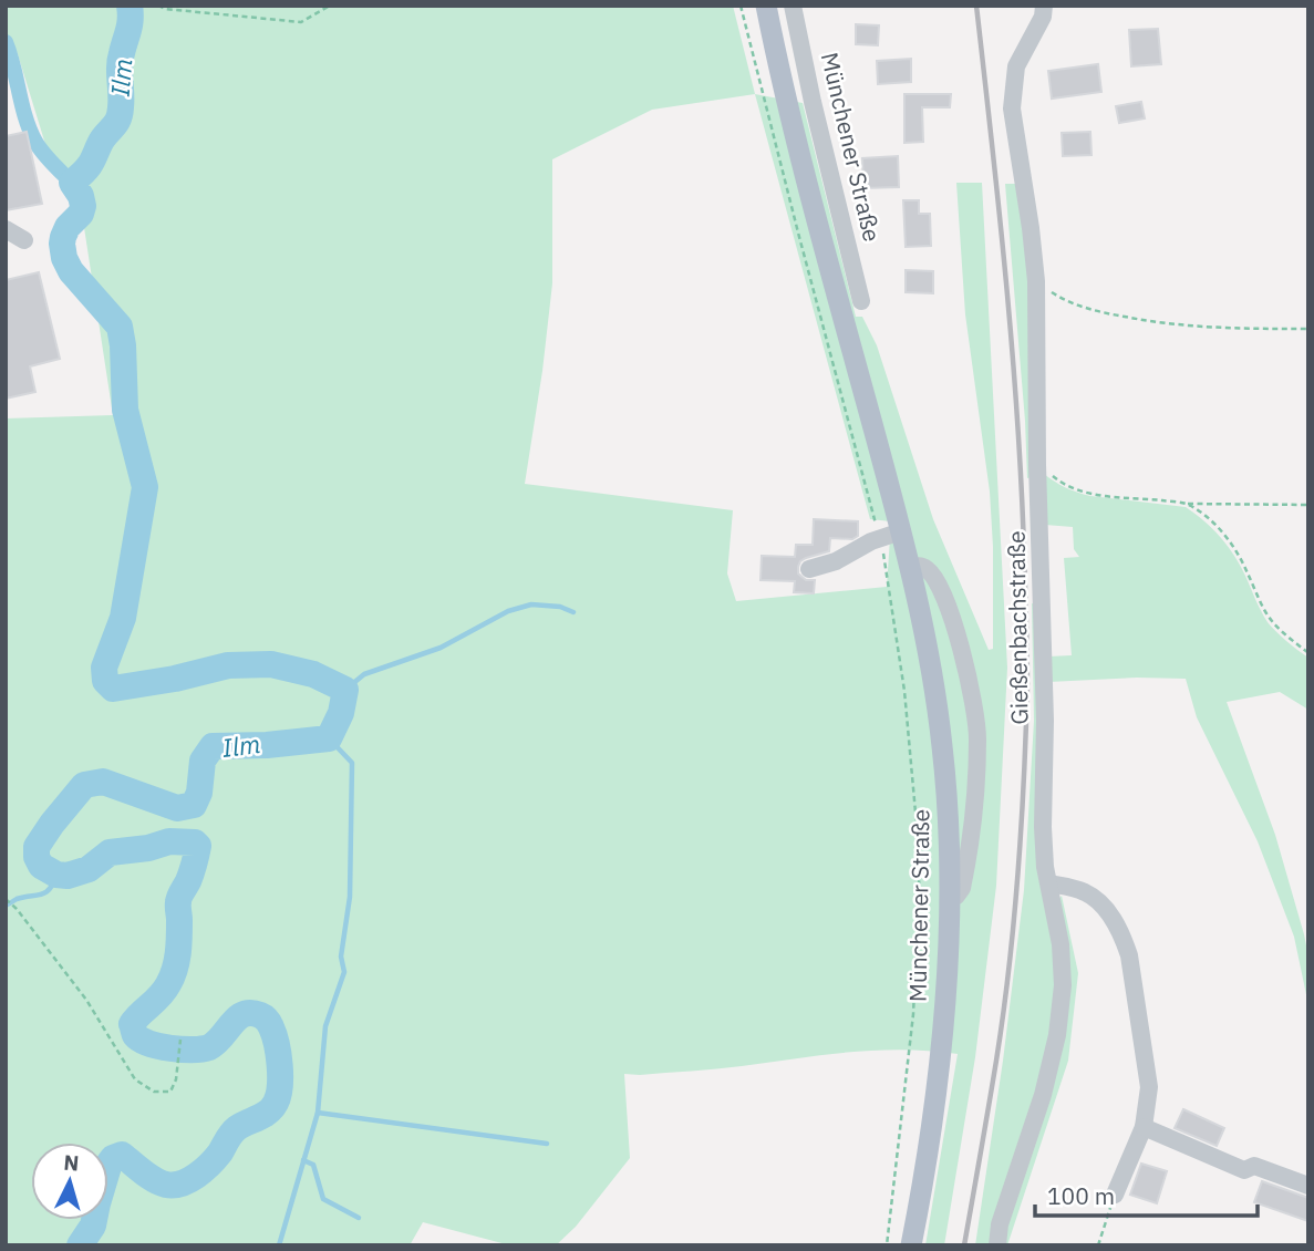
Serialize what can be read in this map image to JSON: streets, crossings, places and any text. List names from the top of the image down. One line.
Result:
{"streets":{"main road":["Münchener Straße"],"street":["Gießenbachstraße"]},"water":["Ilm"],"scale_bar":"100 m","north":"top"}
